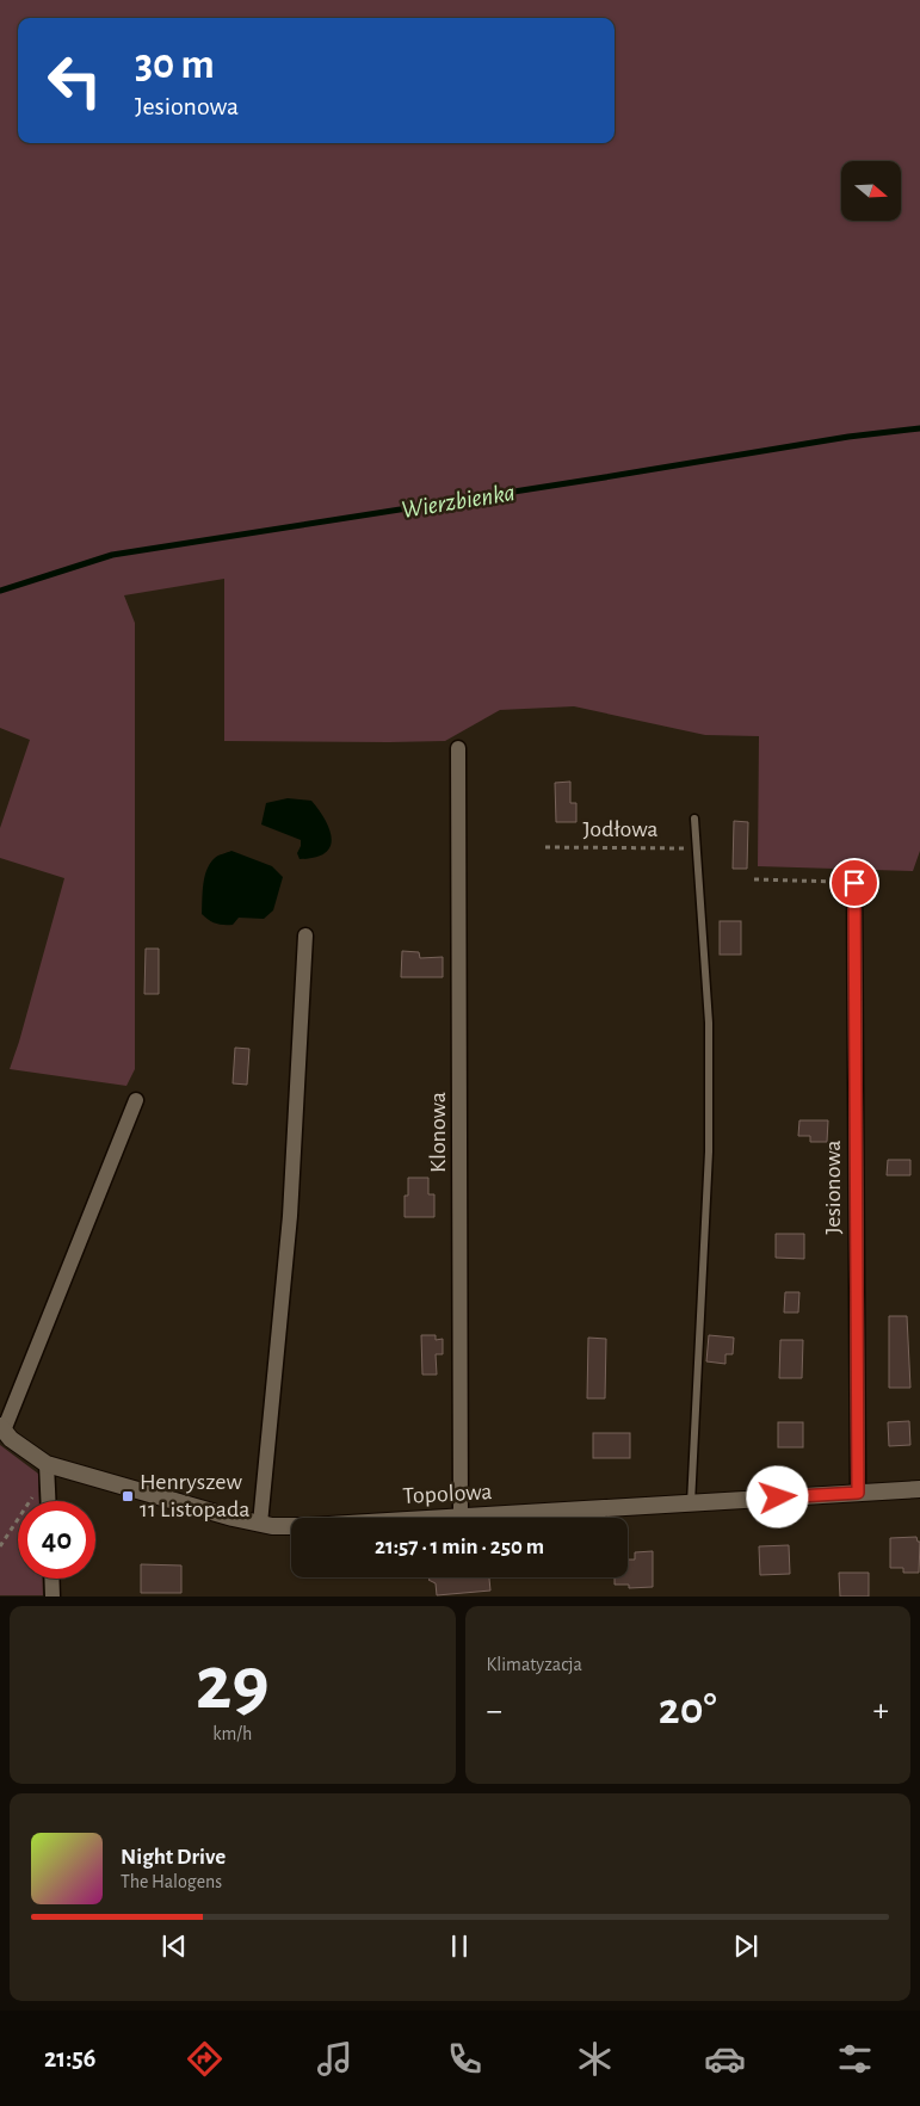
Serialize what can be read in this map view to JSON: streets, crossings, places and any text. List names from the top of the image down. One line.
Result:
{"streets":{"street":["Klonowa","Jesionowa","Topolowa"],"path":["Jodłowa"]},"crossings":[["Klonowa","Topolowa"],["Jesionowa","Topolowa"]],"water":["Wierzbienka"],"places":{"transit":["Henryszew 11 Listopada"]},"north":"right","page":{"turn":["30 m","Jesionowa"],"limit":"40","trip":"21:57 · 1 min · 250 m","tile":[["29","km/h"],"Klimatyzacja"],"heat":["−","20°","+"],"song":["Night Drive","The Halogens"],"tabs":"21:56"}}
